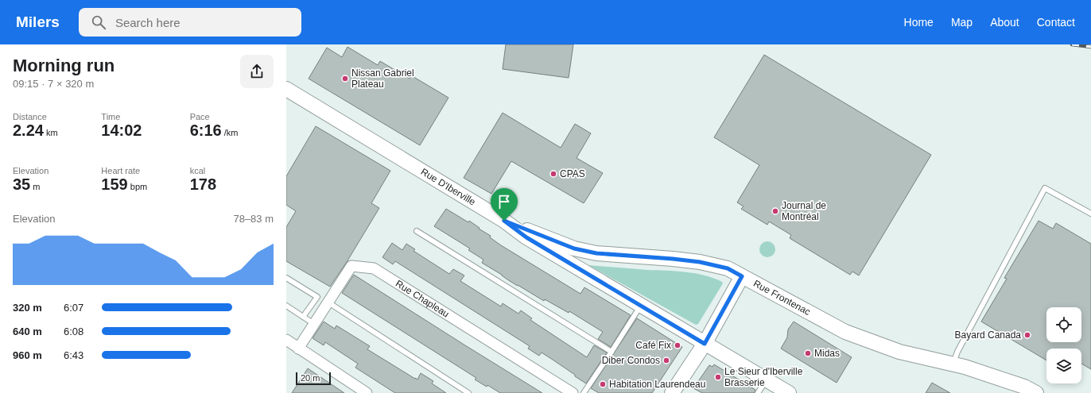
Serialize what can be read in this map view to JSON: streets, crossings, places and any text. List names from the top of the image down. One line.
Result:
{"streets":{"main road":["Rue D'Iberville","Rue Frontenac"],"street":["Rue Chapleau"]},"crossings":[["Rue D'Iberville","Rue Frontenac"]],"places":["Nissan Gabriel Plateau","CPAS","Journal de Montréal","Bayard Canada","Café Fix","Midas","Diber Condos","Le Sieur d'Iberville Brasserie","Habitation Laurendeau"],"scale_bar":"20 m","page":{"header":"Milers","search":"Search here","nav":["Home","Map","About","Contact"],"heading":["Morning run","09:15 · 7 × 320 m"],"stats":[["Distance","2.24 km"],["Time","14:02"],["Pace","6:16 /km"],["Elevation","35 m"],["Heart rate","159 bpm"],["kcal","178"]],"chart":["Elevation","78–83 m"],"list":[{"name":"320 m","note":"6:07"},{"name":"640 m","note":"6:08"},{"name":"960 m","note":"6:43"}],"scale":"20 m"}}
